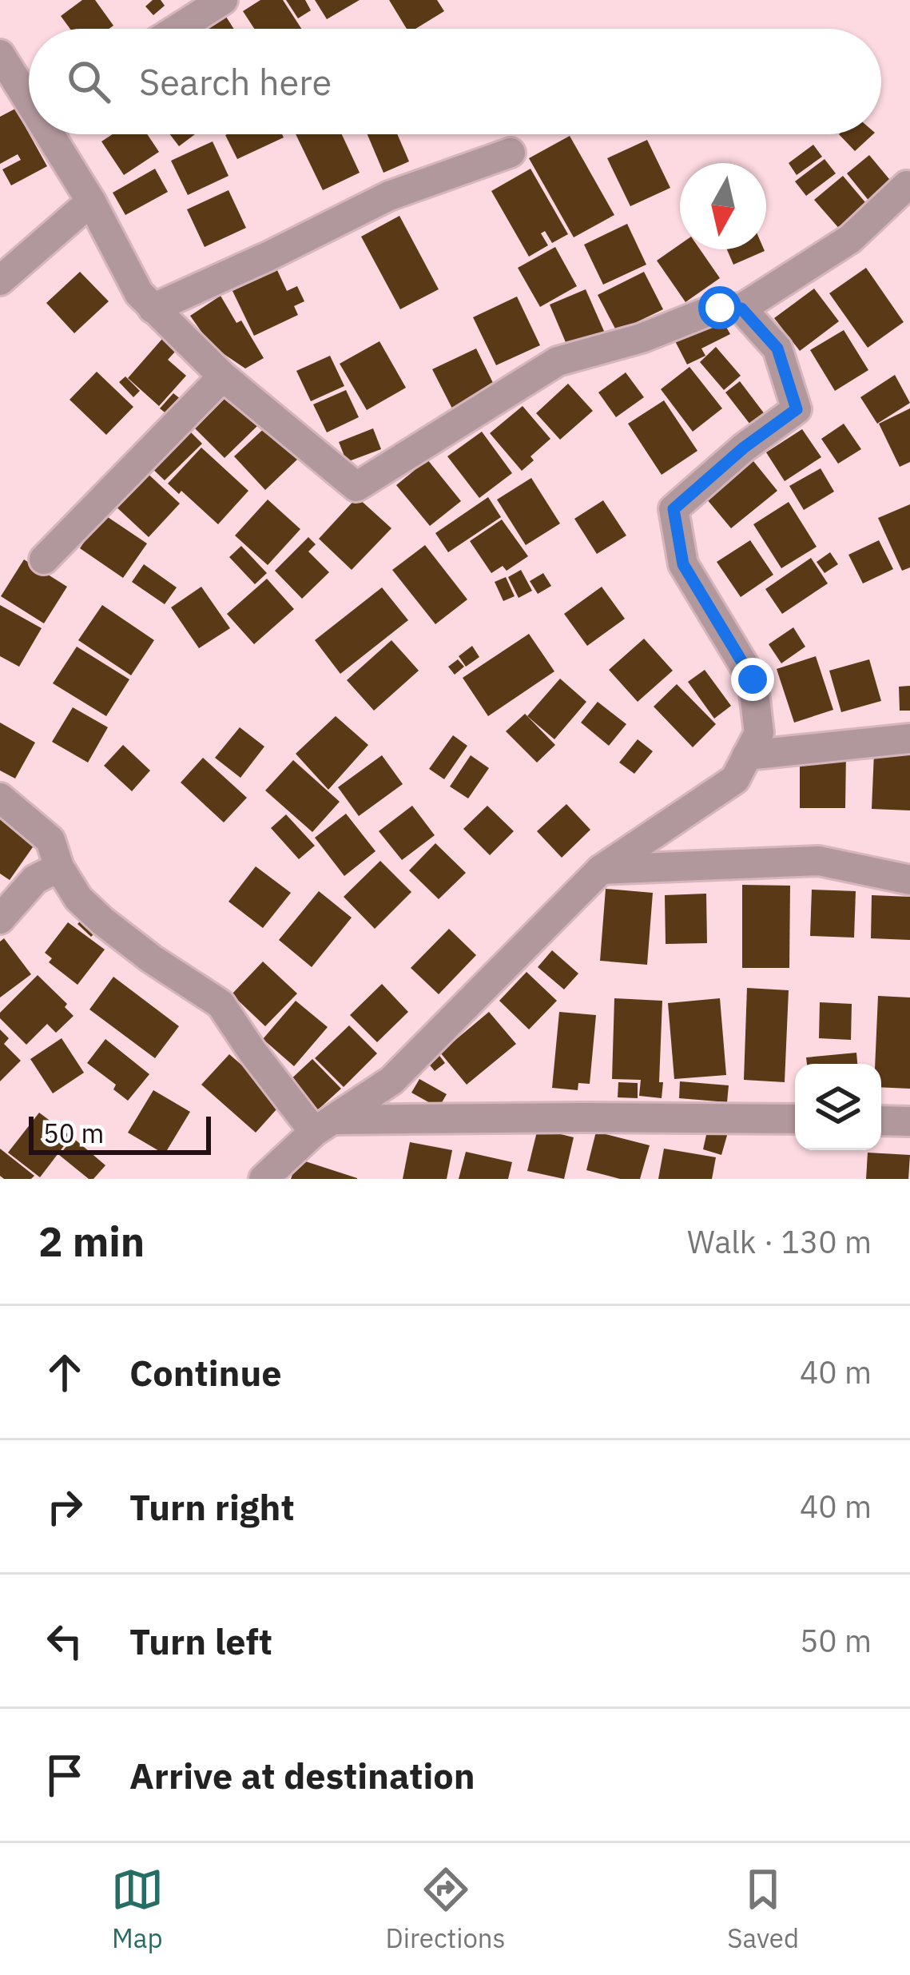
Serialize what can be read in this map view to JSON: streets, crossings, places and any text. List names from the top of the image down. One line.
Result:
{"scale_bar":"50 m","north":"bottom","page":{"search":"Search here","scale":"50 m","heading":["2 min","Walk · 130 m"],"list":[["Continue","40 m"],["Turn right","40 m"],["Turn left","50 m"],"Arrive at destination"],"nav":["Map","Directions","Saved"]}}
